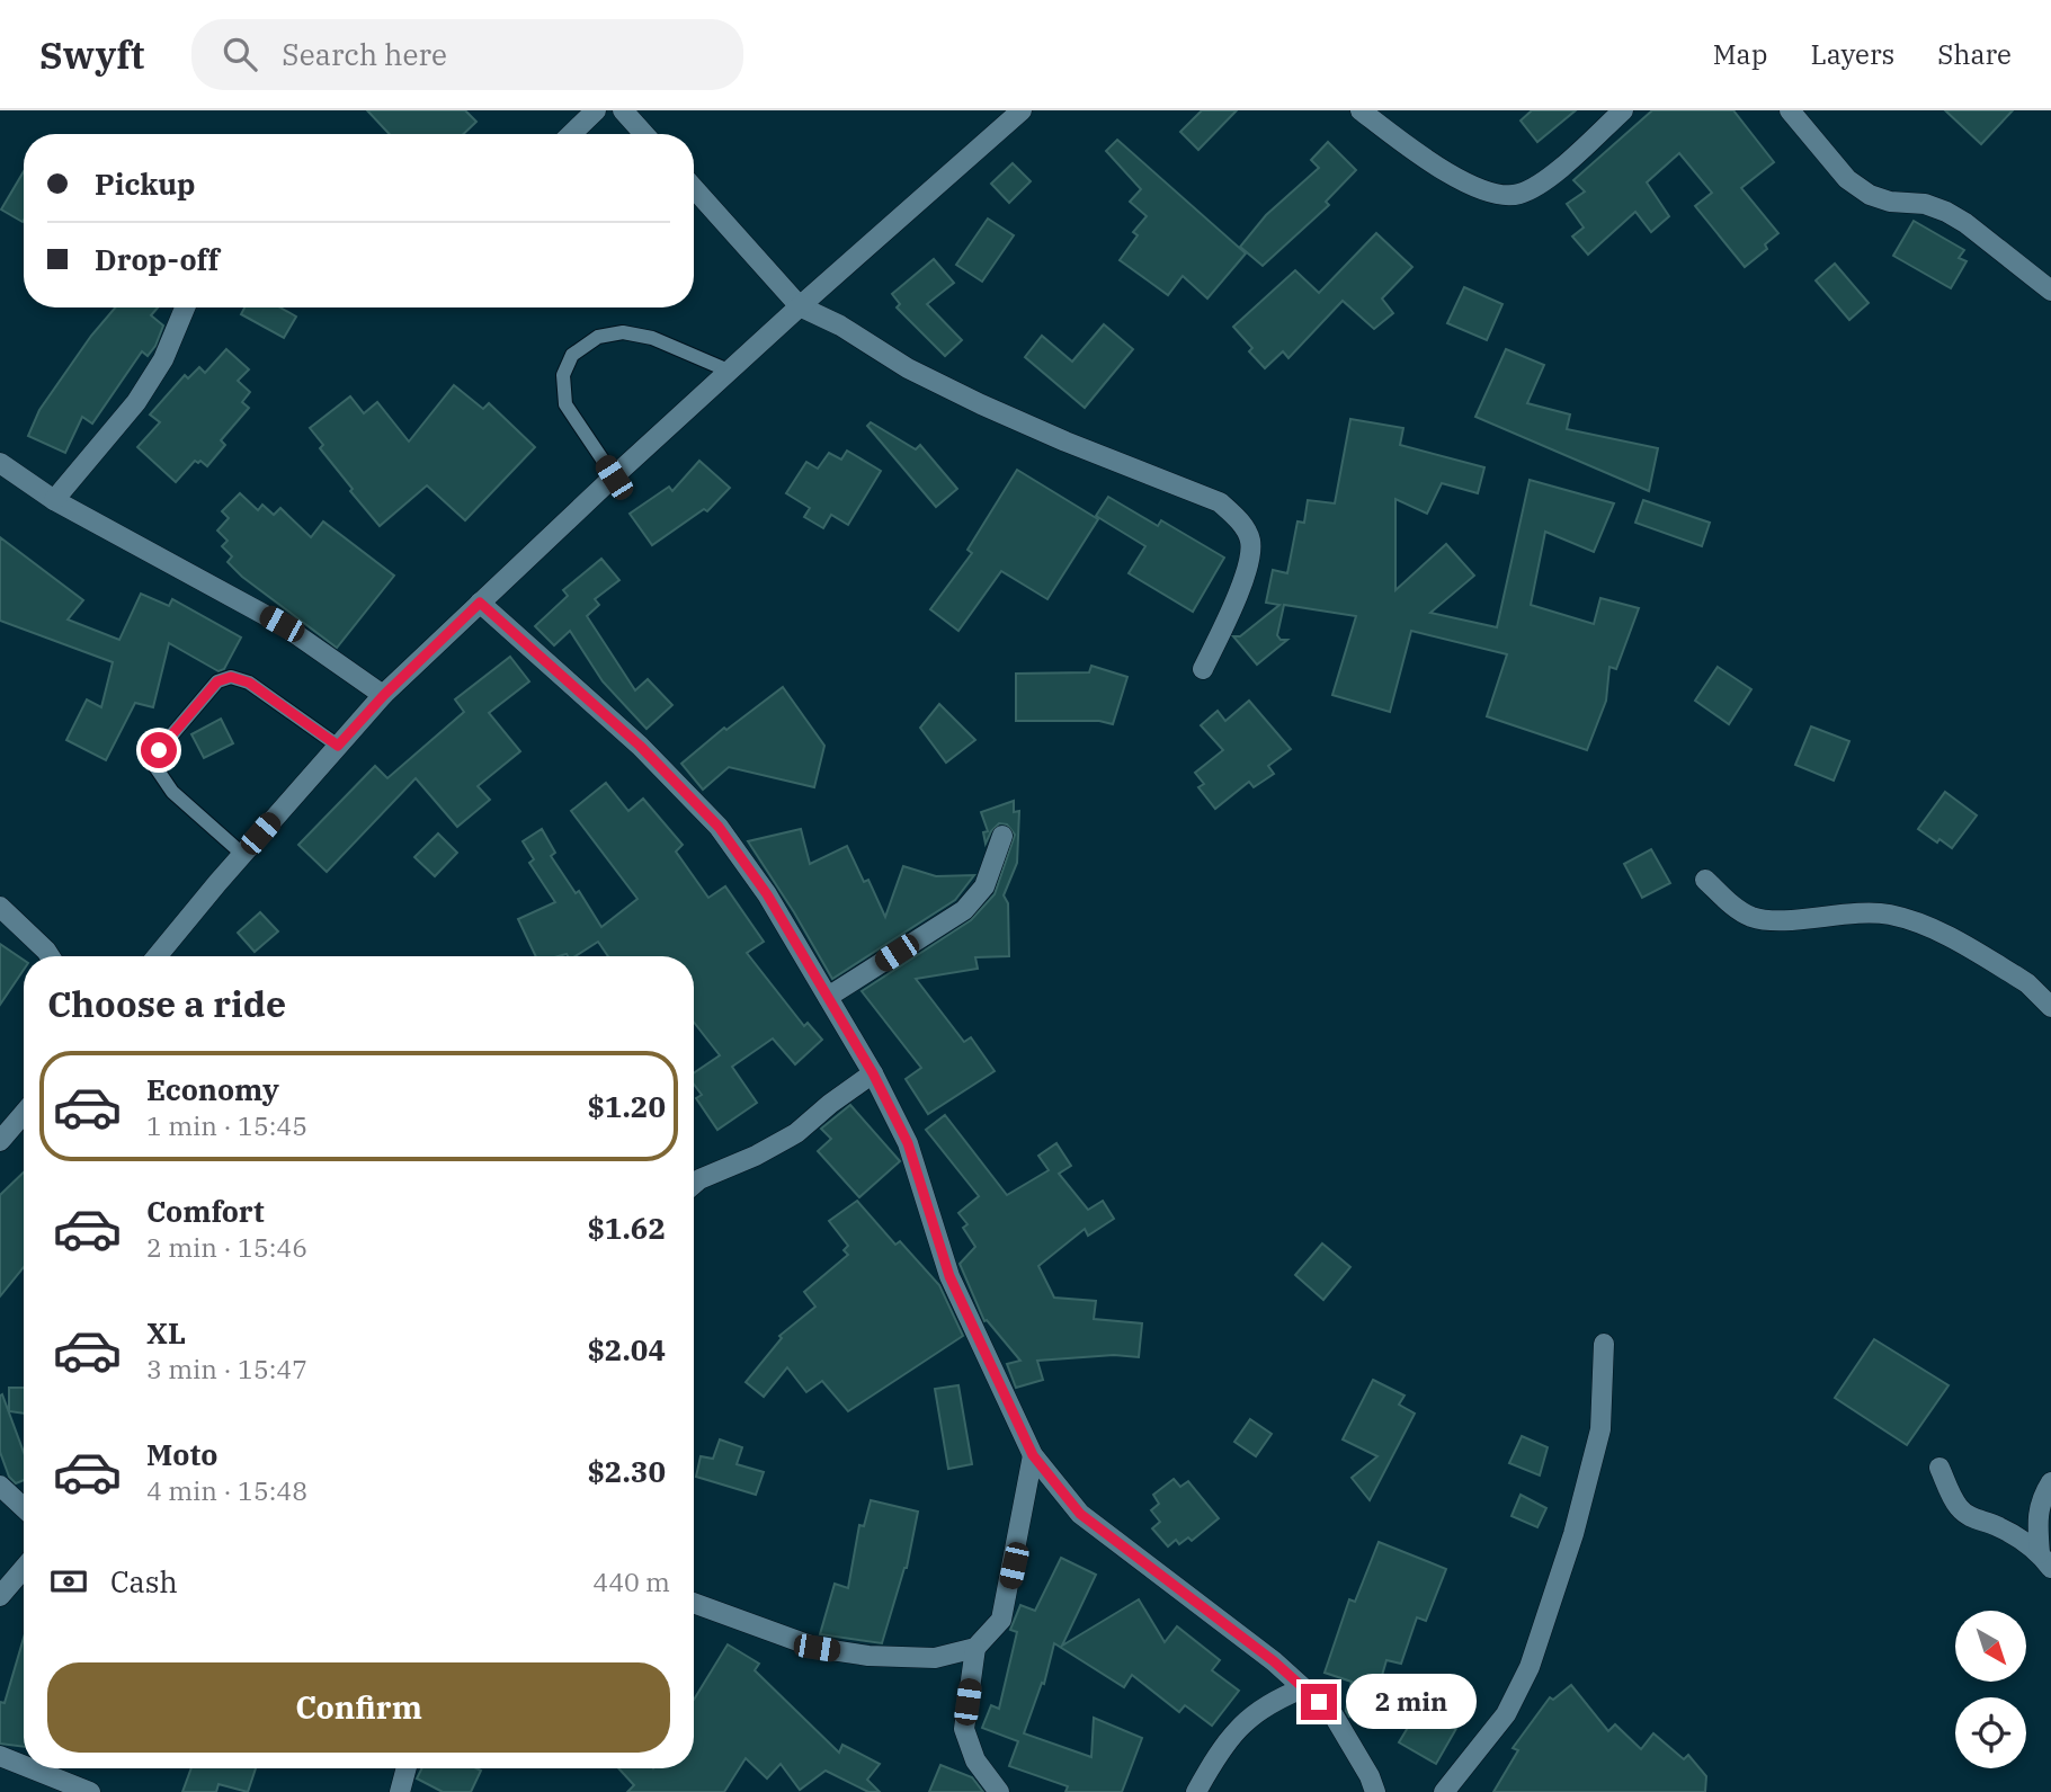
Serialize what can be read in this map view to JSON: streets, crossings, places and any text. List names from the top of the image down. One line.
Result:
{"north":"bottom right","page":{"header":"Swyft","search":"Search here","nav":["Map","Layers","Share"],"banner":["Pickup","Drop-off"],"heading":"Choose a ride","list":[{"name":"Economy","note":"1 min · 15:45","value":"$1.20"},{"name":"Comfort","note":"2 min · 15:46","value":"$1.62"},{"name":"XL","note":"3 min · 15:47","value":"$2.04"},{"name":"Moto","note":"4 min · 15:48","value":"$2.30"}],"pay":["Cash","440 m"],"buttons":"Confirm","bubble":"2 min"}}
